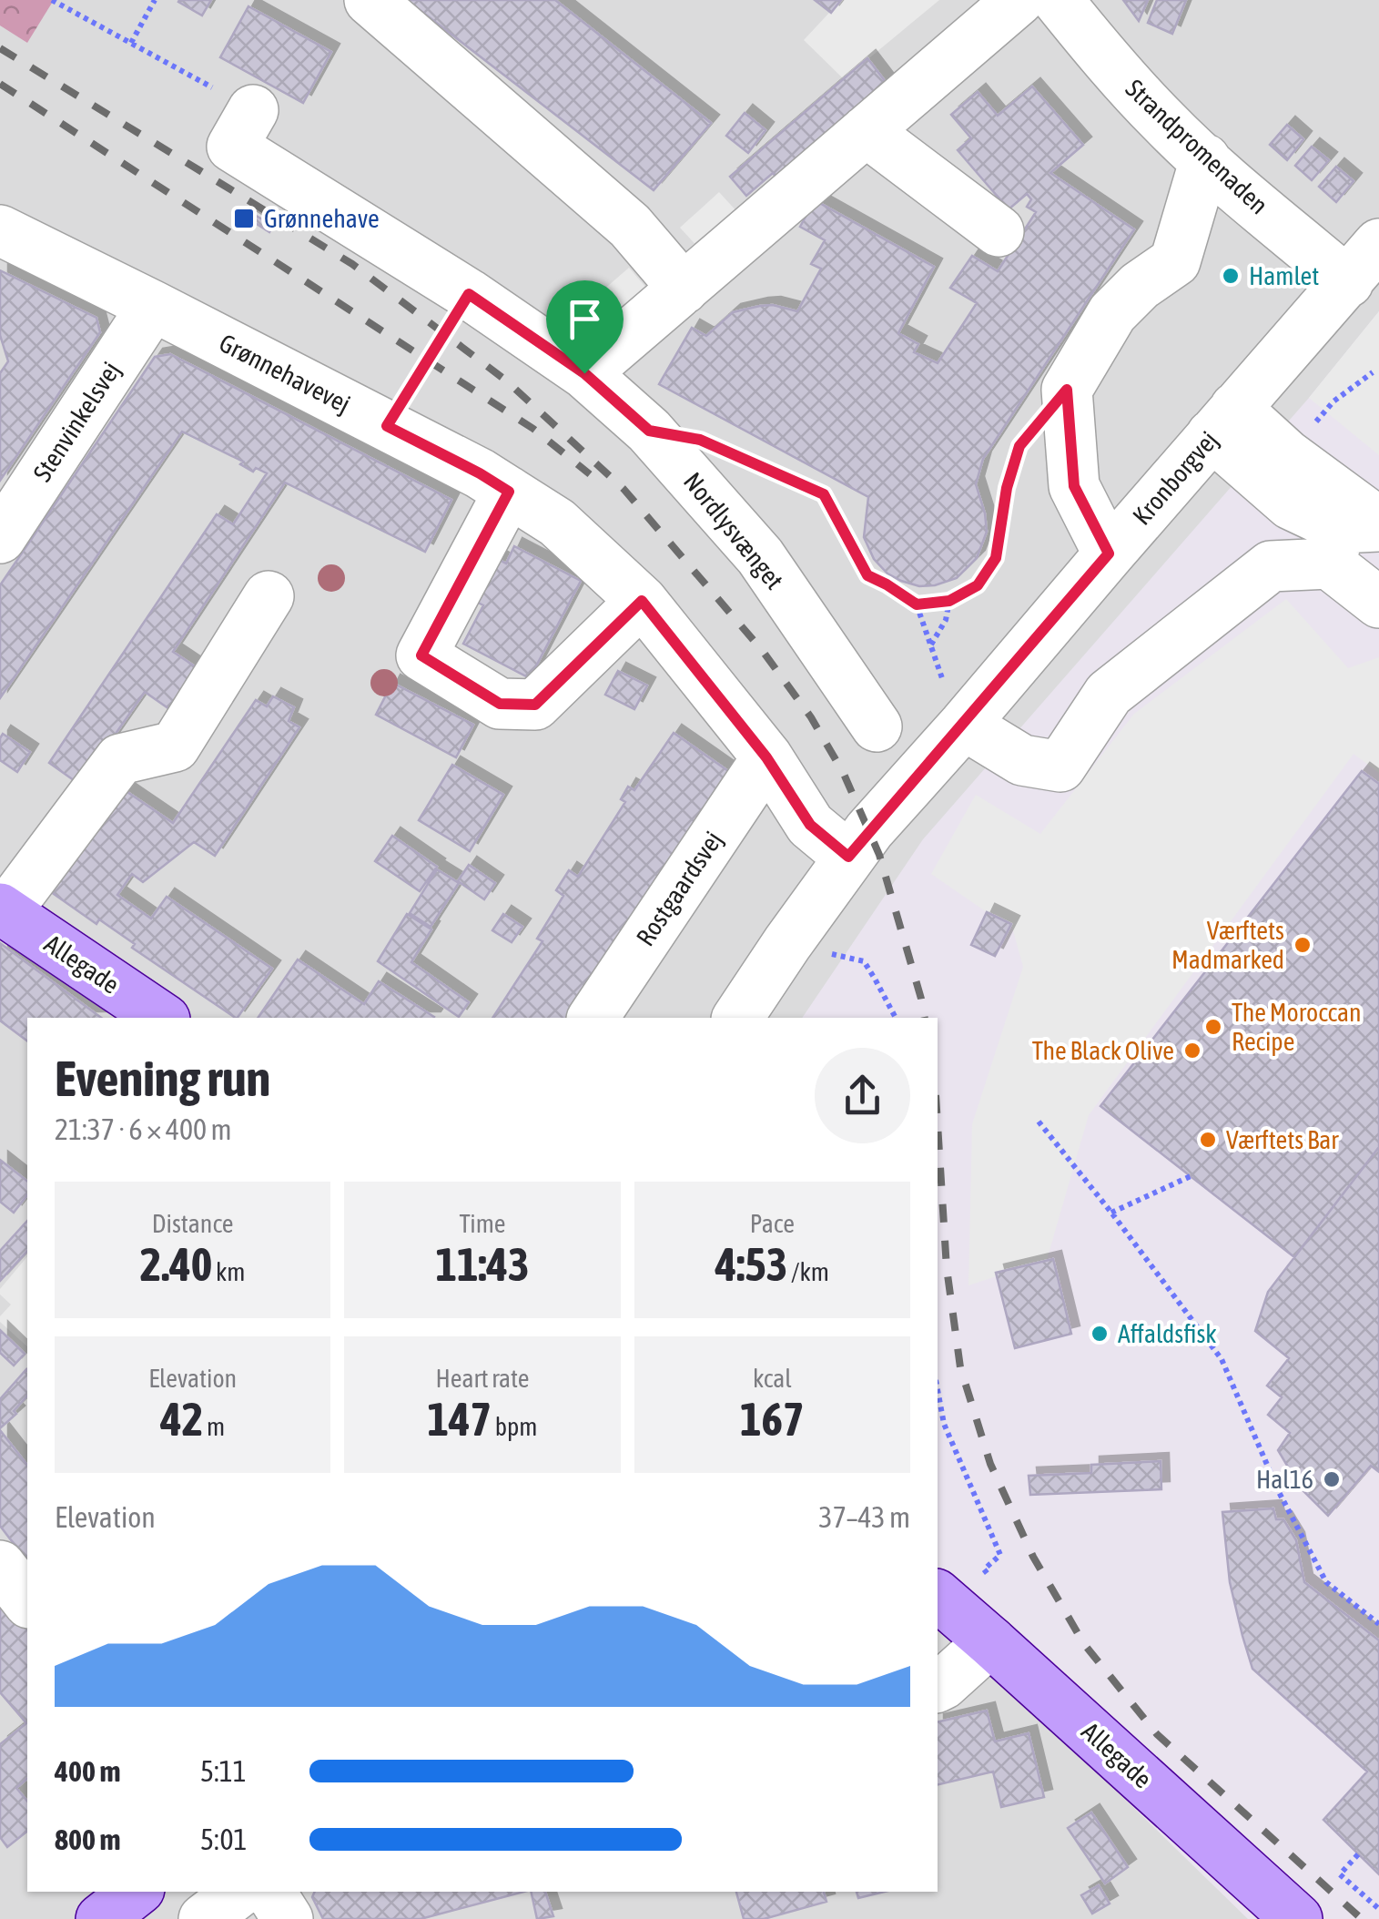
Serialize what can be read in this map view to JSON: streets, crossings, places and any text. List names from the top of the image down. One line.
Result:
{"streets":{"main road":["Allegade"],"street":["Strandpromenaden","Grønnehavevej","Stenvinkelsvej","Kronborgvej","Nordlysvænget","Rostgaardsvej"]},"crossings":[["Strandpromenaden","Kronborgvej"],["Grønnehavevej","Stenvinkelsvej"],["Grønnehavevej","Kronborgvej"],["Grønnehavevej","Rostgaardsvej"]],"places":{"transit":["Grønnehave"],"other":["Hamlet","Værftets Madmarked","The Moroccan Recipe","The Black Olive","Værftets Bar","Affaldsfisk","Hal16"]},"page":{"heading":["Evening run","21:37 · 6 × 400 m"],"stats":[["Distance","2.40 km"],["Time","11:43"],["Pace","4:53 /km"],["Elevation","42 m"],["Heart rate","147 bpm"],["kcal","167"]],"chart":["Elevation","37–43 m"],"list":[{"name":"400 m","note":"5:11"},{"name":"800 m","note":"5:01"}]}}
